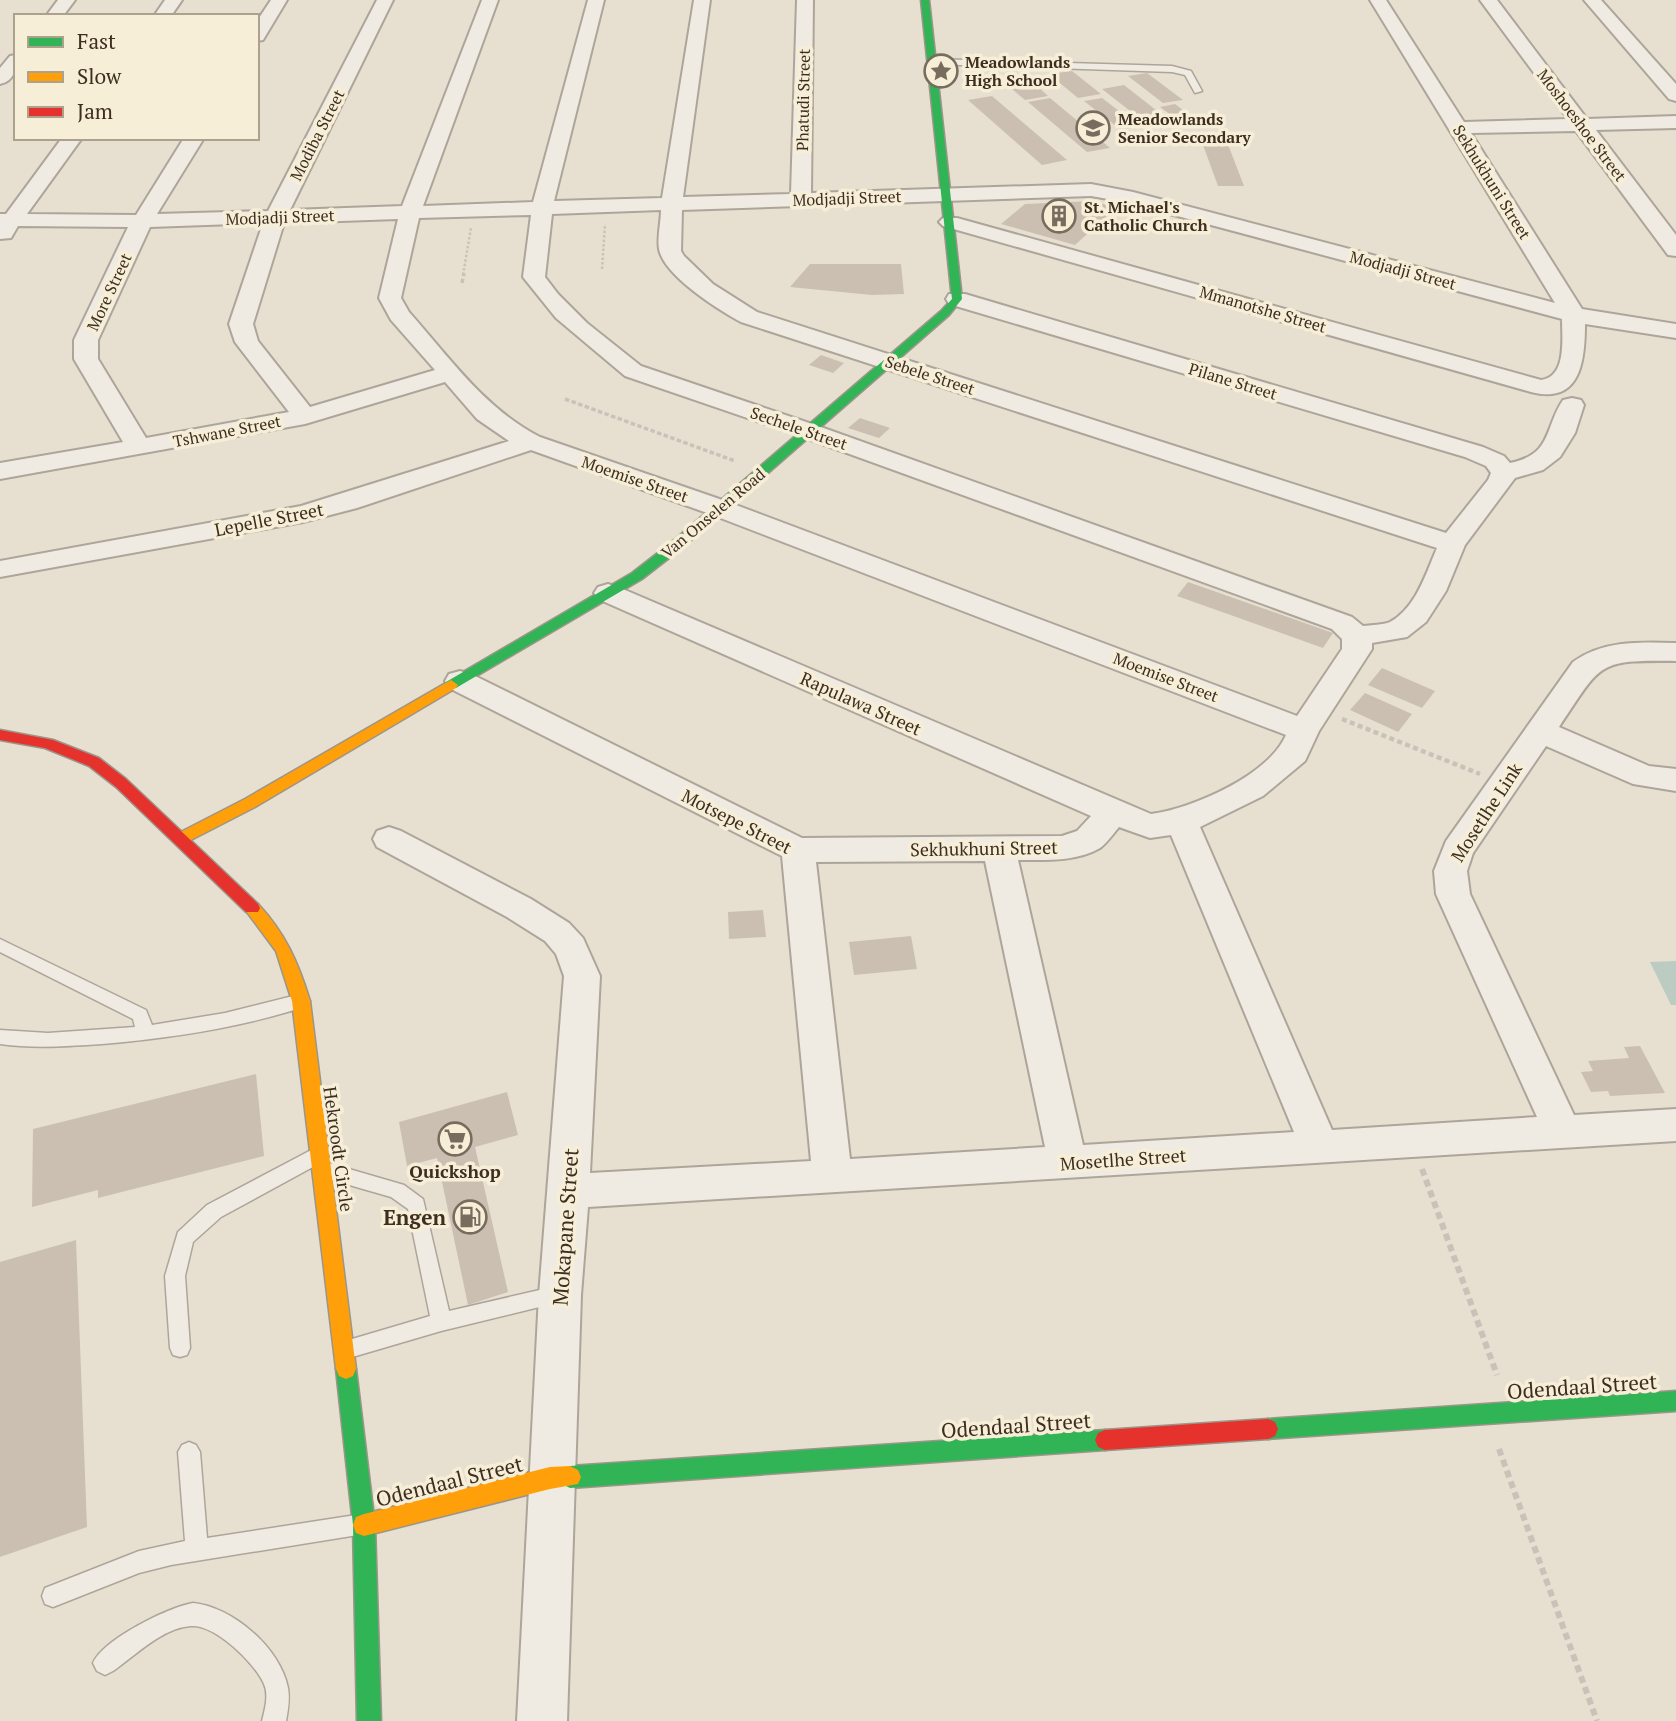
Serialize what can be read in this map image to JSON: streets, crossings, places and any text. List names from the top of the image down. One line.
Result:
{"streets":{"street":["Phatudi Street","Moshoeshoe Street","Modiba Street","Sekhukhuni Street","Modjadji Street","More Street","Mmanotshe Street","Sebele Street","Pilane Street","Sechele Street","Tshwane Street","Moemise Street","Van Onselen Road","Lepelle Street","Rapulawa Street","Mosetlhe Link","Motsepe Street","Hekroodt Circle","Mosetlhe Street","Mokapane Street","Odendaal Street"]},"crossings":[["Phatudi Street","Modjadji Street"],["Modiba Street","Modjadji Street"],["Modiba Street","Tshwane Street"],["Sekhukhuni Street","Modjadji Street"],["Sekhukhuni Street","Mmanotshe Street"],["Sekhukhuni Street","Rapulawa Street"],["Sekhukhuni Street","Motsepe Street"],["Modjadji Street","More Street"],["Modjadji Street","Mmanotshe Street"],["Modjadji Street","Sebele Street"],["Modjadji Street","Sechele Street"],["Modjadji Street","Moemise Street"],["More Street","Tshwane Street"],["Sebele Street","Van Onselen Road"],["Pilane Street","Van Onselen Road"],["Sechele Street","Van Onselen Road"],["Tshwane Street","Moemise Street"],["Moemise Street","Van Onselen Road"],["Moemise Street","Lepelle Street"],["Van Onselen Road","Rapulawa Street"],["Van Onselen Road","Motsepe Street"],["Van Onselen Road","Hekroodt Circle"],["Mosetlhe Link","Mosetlhe Street"],["Motsepe Street","Mosetlhe Street"],["Hekroodt Circle","Odendaal Street"],["Mosetlhe Street","Mokapane Street"],["Mokapane Street","Odendaal Street"]],"places":{"place":["Meadowlands High School"],"school or university":["Meadowlands Senior Secondary"],"building":["St. Michael's Catholic Church"],"supermarket":["Quickshop"],"fuel station":["Engen"]},"legend":["Fast","Slow","Jam"]}
